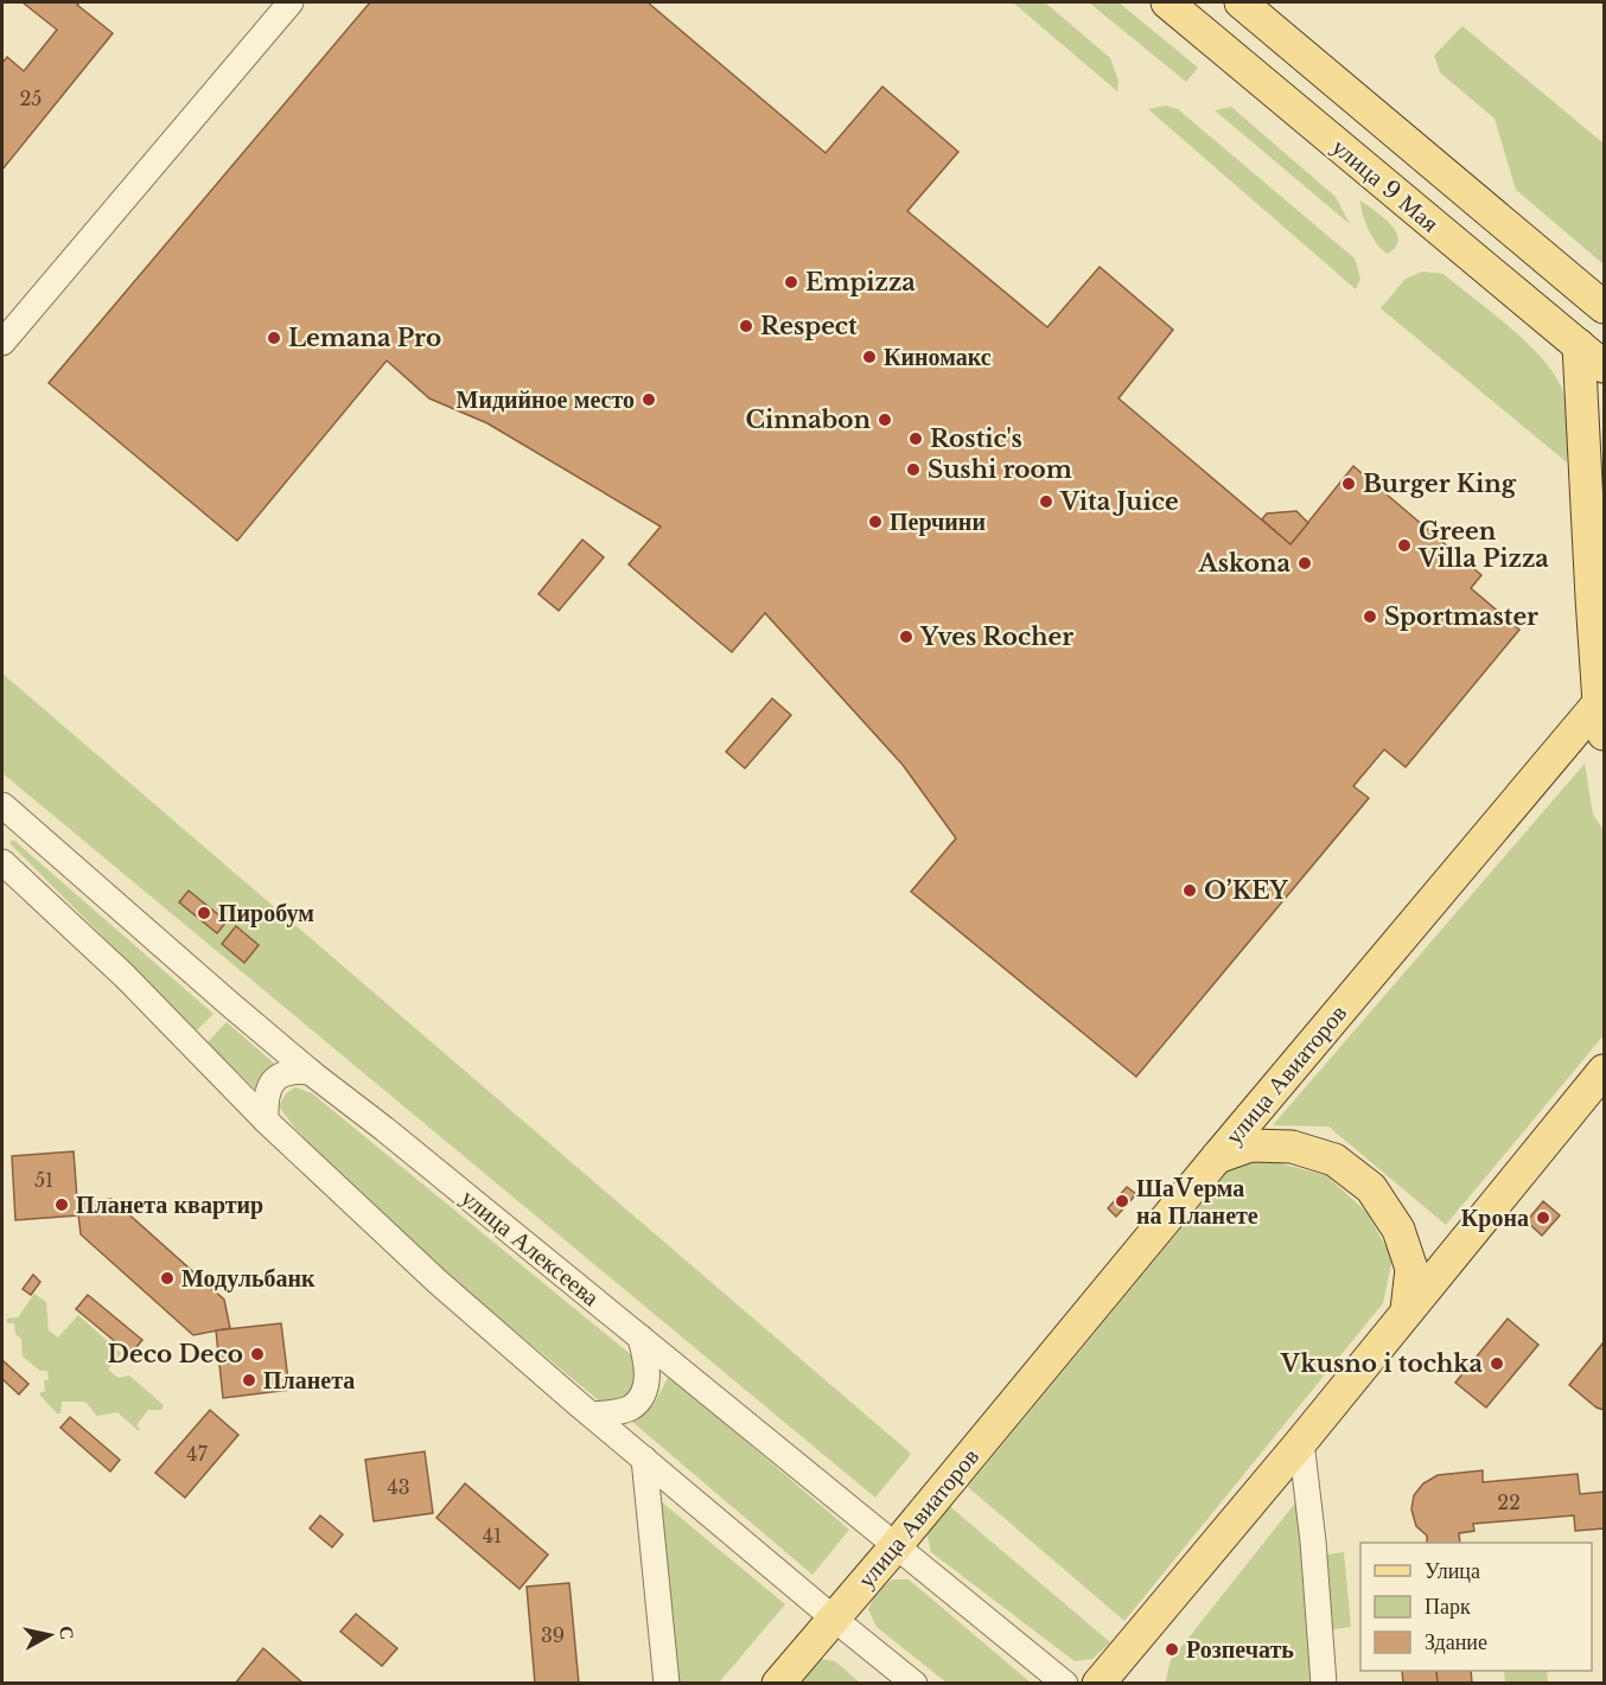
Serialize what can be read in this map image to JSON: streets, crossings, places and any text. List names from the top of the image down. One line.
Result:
{"streets":{"main road":["улица 9 Мая","улица Авиаторов"],"street":["улица Алексеева"]},"crossings":[["улица Авиаторов","улица Алексеева"]],"places":["Empizza","Respect","Lemana Pro","Киномакс","Мидийное место","Cinnabon","Rostic's","Sushi room","Burger King","Vita Juice","Перчини","Green Villa Pizza","Askona","Sportmaster","Yves Rocher","O’KEY","Пиробум","ШаVерма на Планете","Планета квартир","Крона","Модульбанк","Deco Deco","Vkusno i tochka","Планета","Розпечать"],"house_numbers":["25","51","47","43","22","41","39"],"legend":["Улица","Парк","Здание"],"north":"right"}
